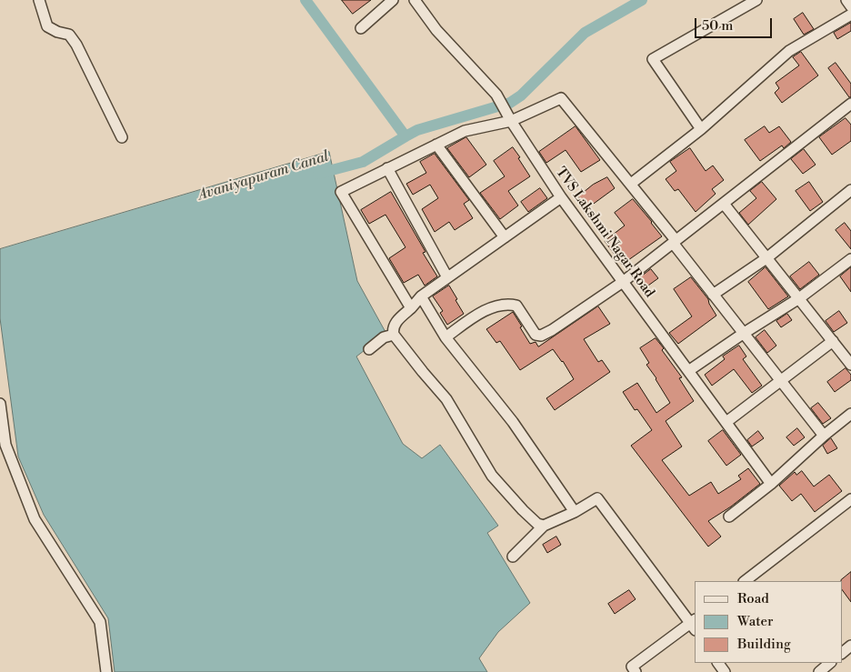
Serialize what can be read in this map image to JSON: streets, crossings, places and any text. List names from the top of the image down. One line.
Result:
{"streets":{"street":["TVS Lakshmi Nagar Road"]},"water":["Avaniyapuram Canal"],"legend":["Road","Water","Building"],"scale_bar":"50 m"}
